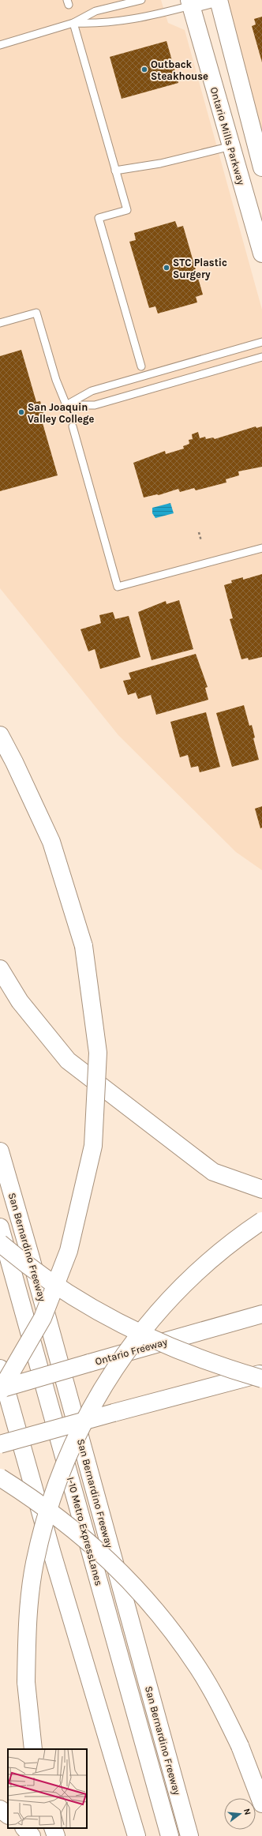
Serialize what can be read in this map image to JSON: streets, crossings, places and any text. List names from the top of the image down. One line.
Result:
{"streets":{"main road":["Ontario Mills Parkway","San Bernardino Freeway","Ontario Freeway","I-10 Metro ExpressLanes"]},"places":["Outback Steakhouse","STC Plastic Surgery","San Joaquin Valley College"],"north":"right"}
